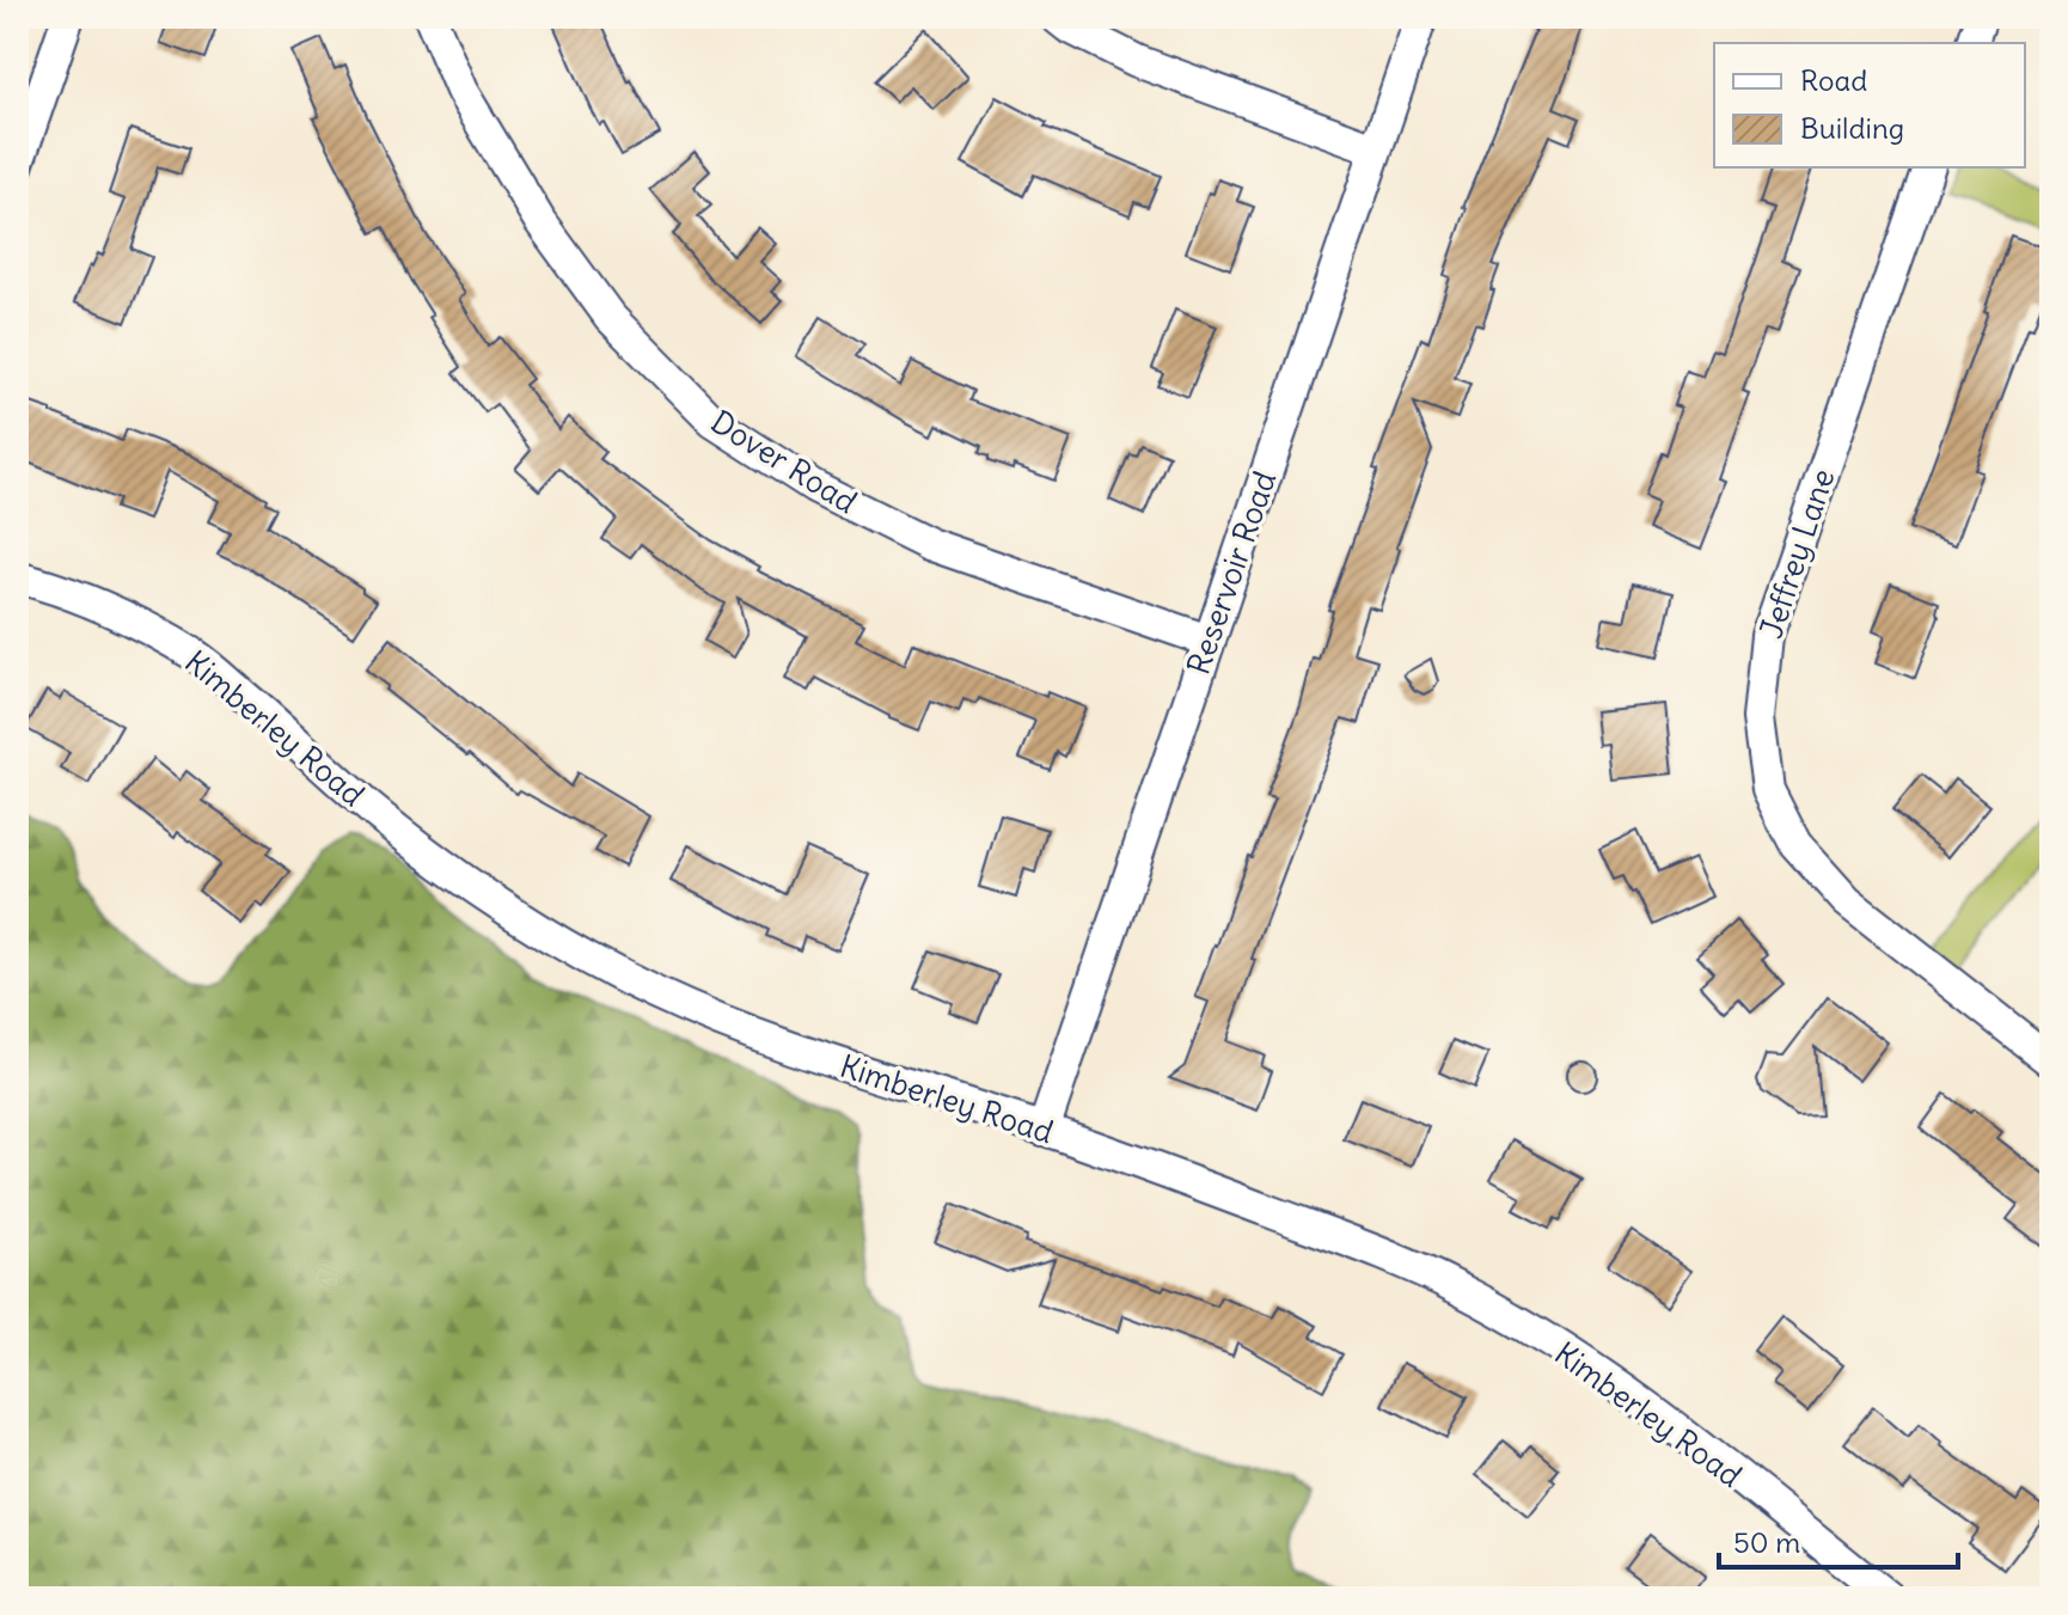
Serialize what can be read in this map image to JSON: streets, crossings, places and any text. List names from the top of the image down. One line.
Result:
{"streets":{"street":["Dover Road","Jeffrey Lane","Reservoir Road","Kimberley Road"]},"crossings":[["Dover Road","Reservoir Road"],["Reservoir Road","Kimberley Road"]],"legend":["Road","Building"],"scale_bar":"50 m"}
